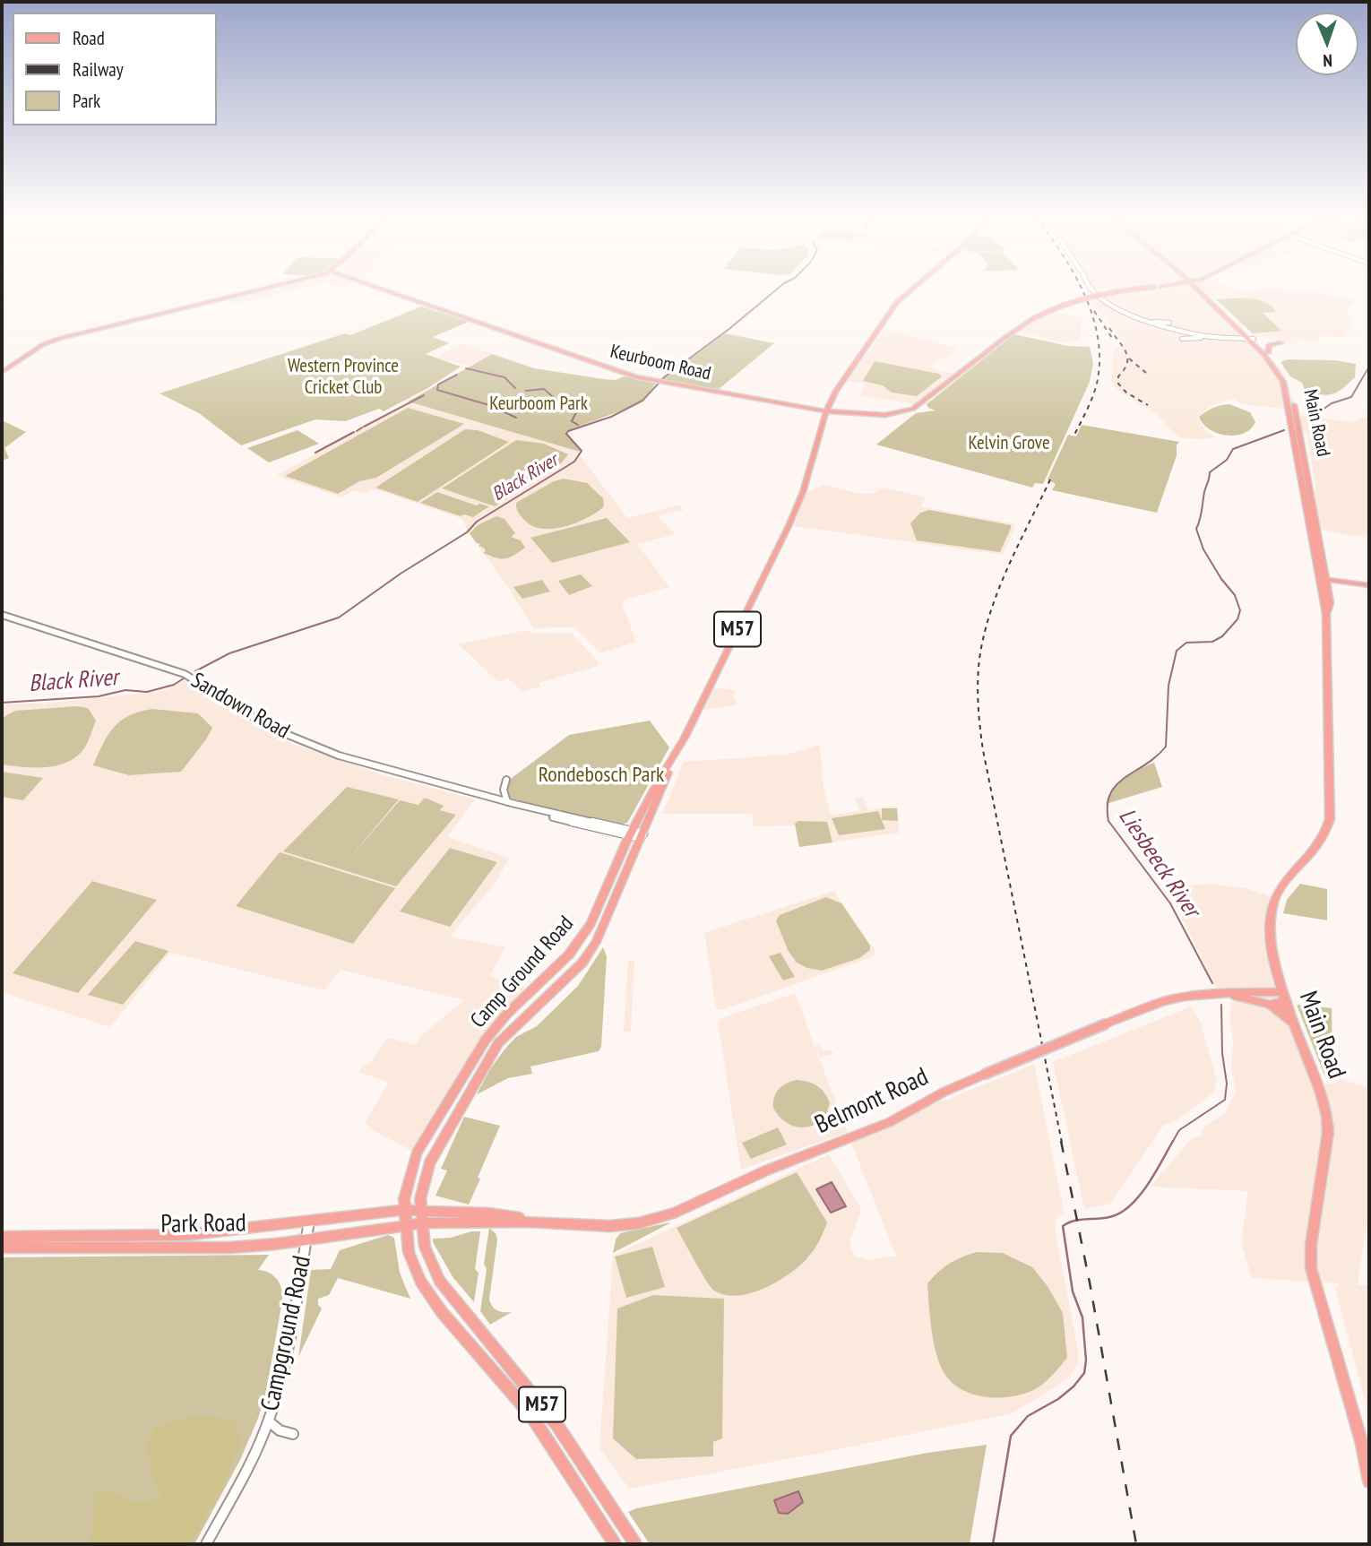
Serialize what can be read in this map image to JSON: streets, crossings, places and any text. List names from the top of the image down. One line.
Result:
{"streets":{"main road":["Keurboom Road","Main Road","M57","Camp Ground Road","Belmont Road","Park Road"],"street":["Sandown Road","Campground Road"]},"crossings":[["Keurboom Road","M57"],["Keurboom Road","Camp Ground Road"],["Main Road","Belmont Road"],["M57","Camp Ground Road"],["M57","Belmont Road"],["M57","Park Road"],["Sandown Road","Camp Ground Road"],["Camp Ground Road","Belmont Road"],["Camp Ground Road","Park Road"],["Belmont Road","Park Road"],["Park Road","Campground Road"]],"water":["Black River","Liesbeeck River"],"parks":["Western Province Cricket Club","Keurboom Park","Kelvin Grove","Rondebosch Park"],"legend":["Road","Railway","Park"],"north":"bottom"}
